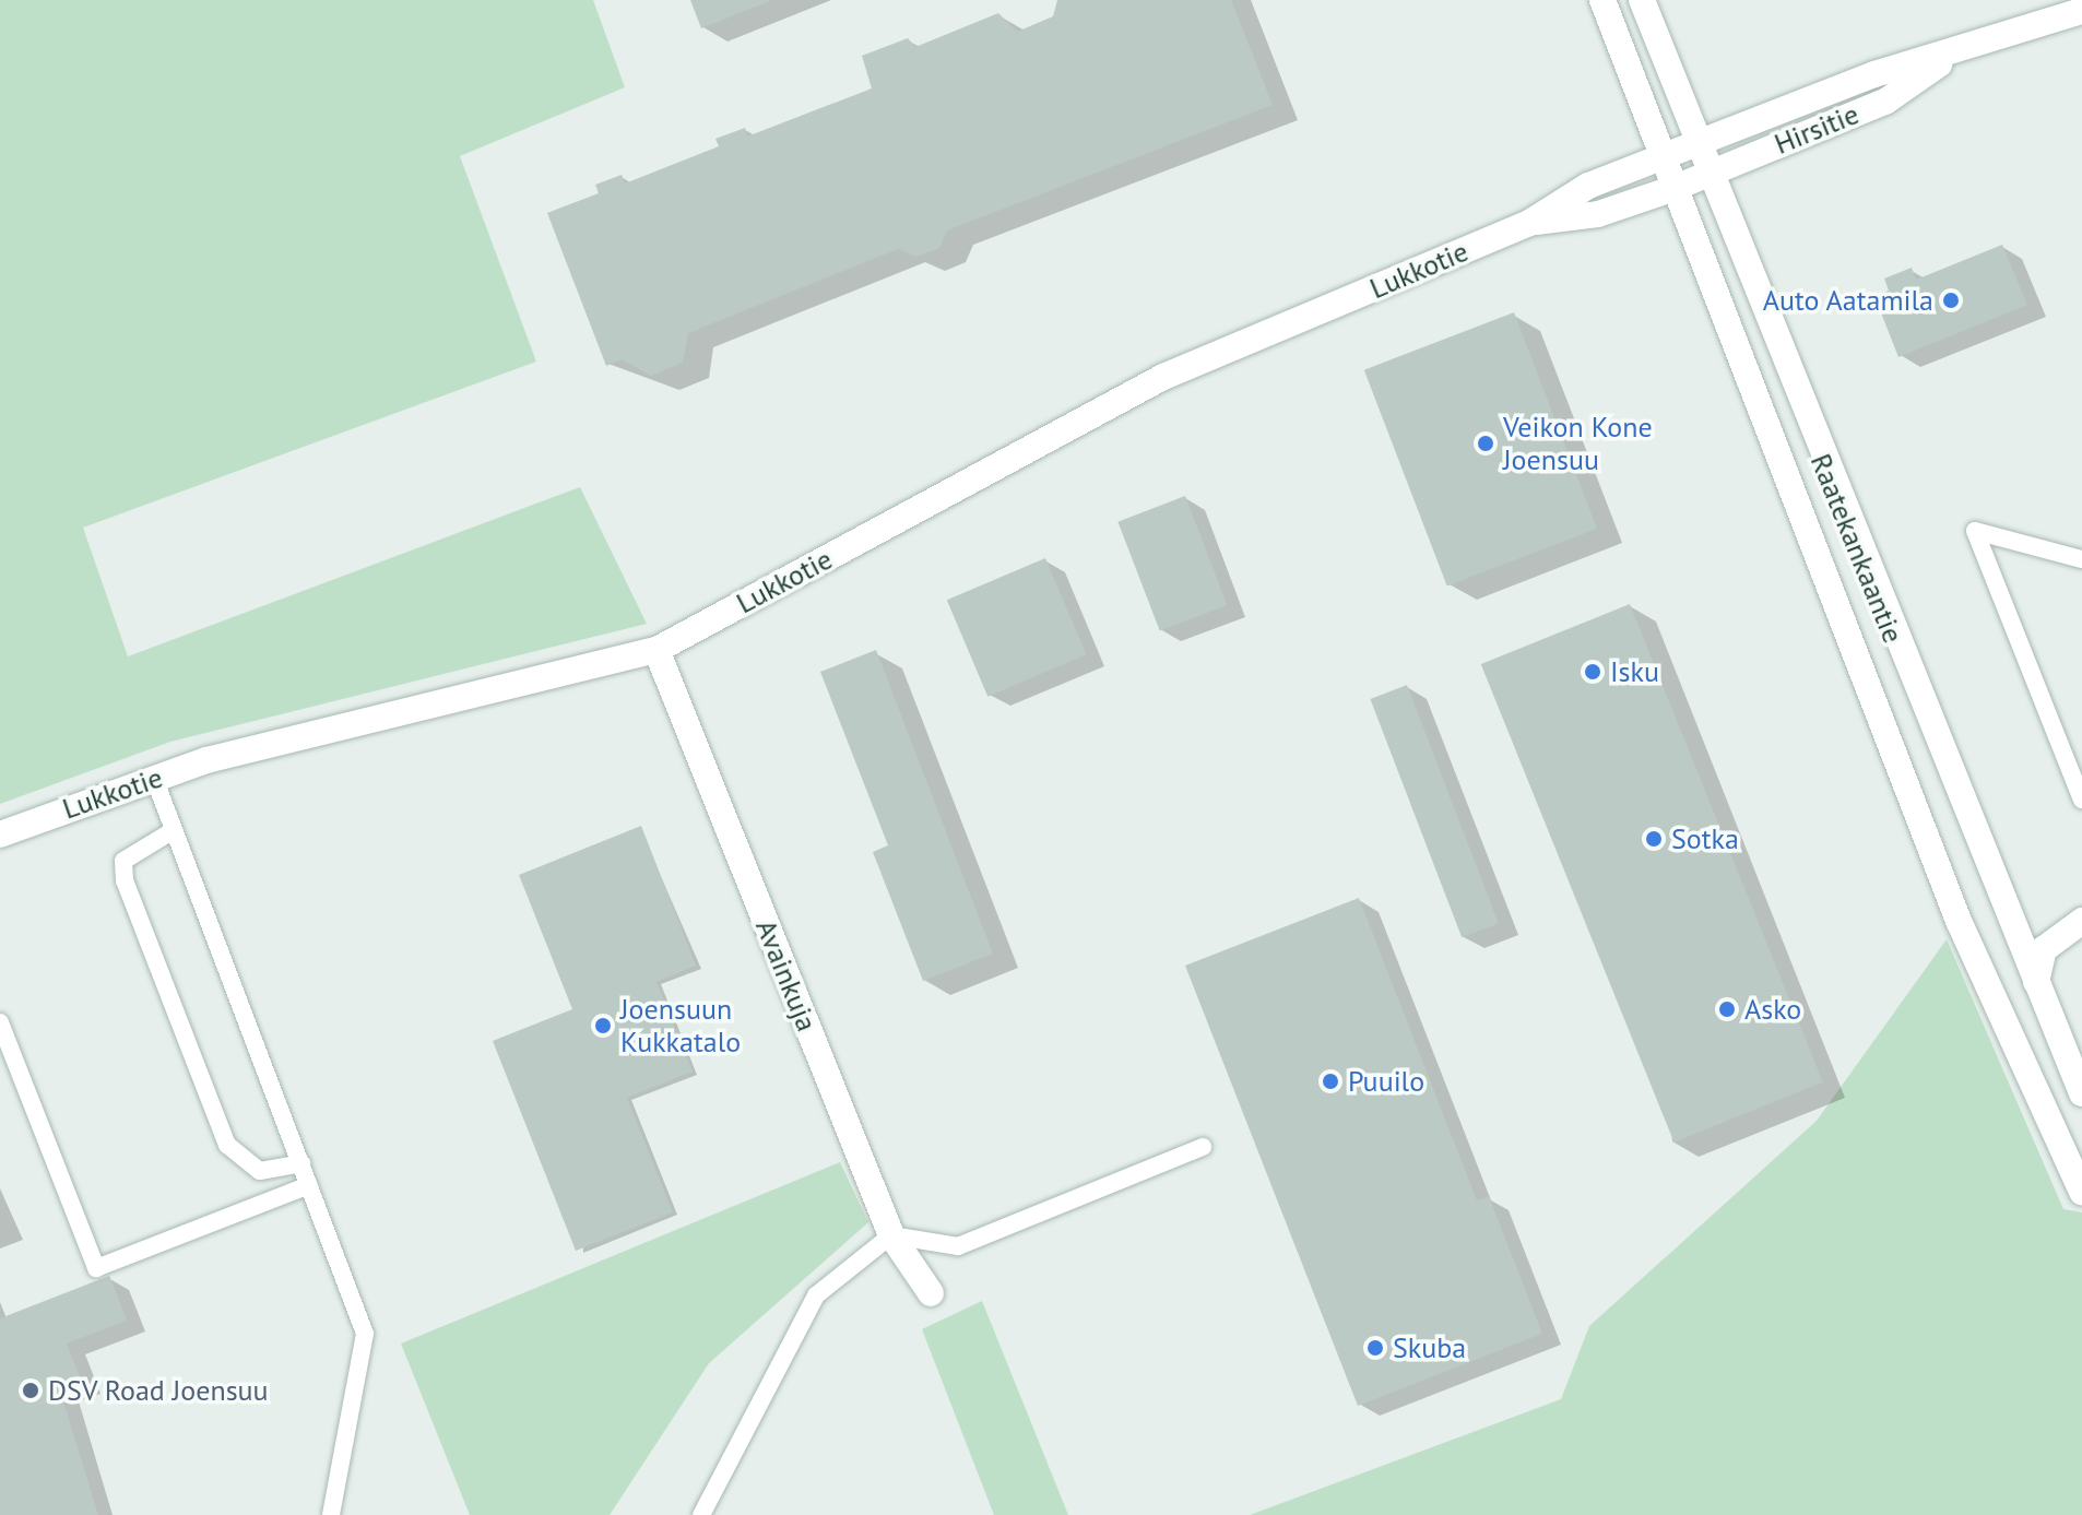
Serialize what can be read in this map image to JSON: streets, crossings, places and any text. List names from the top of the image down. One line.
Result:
{"streets":{"street":["Hirsitie","Lukkotie","Raatekankaantie","Avainkuja"]},"crossings":[["Hirsitie","Lukkotie"],["Hirsitie","Raatekankaantie"],["Lukkotie","Avainkuja"]],"places":["Auto Aatamila","Veikon Kone Joensuu","Isku","Sotka","Asko","Joensuun Kukkatalo","Puuilo","Skuba","DSV Road Joensuu"]}
